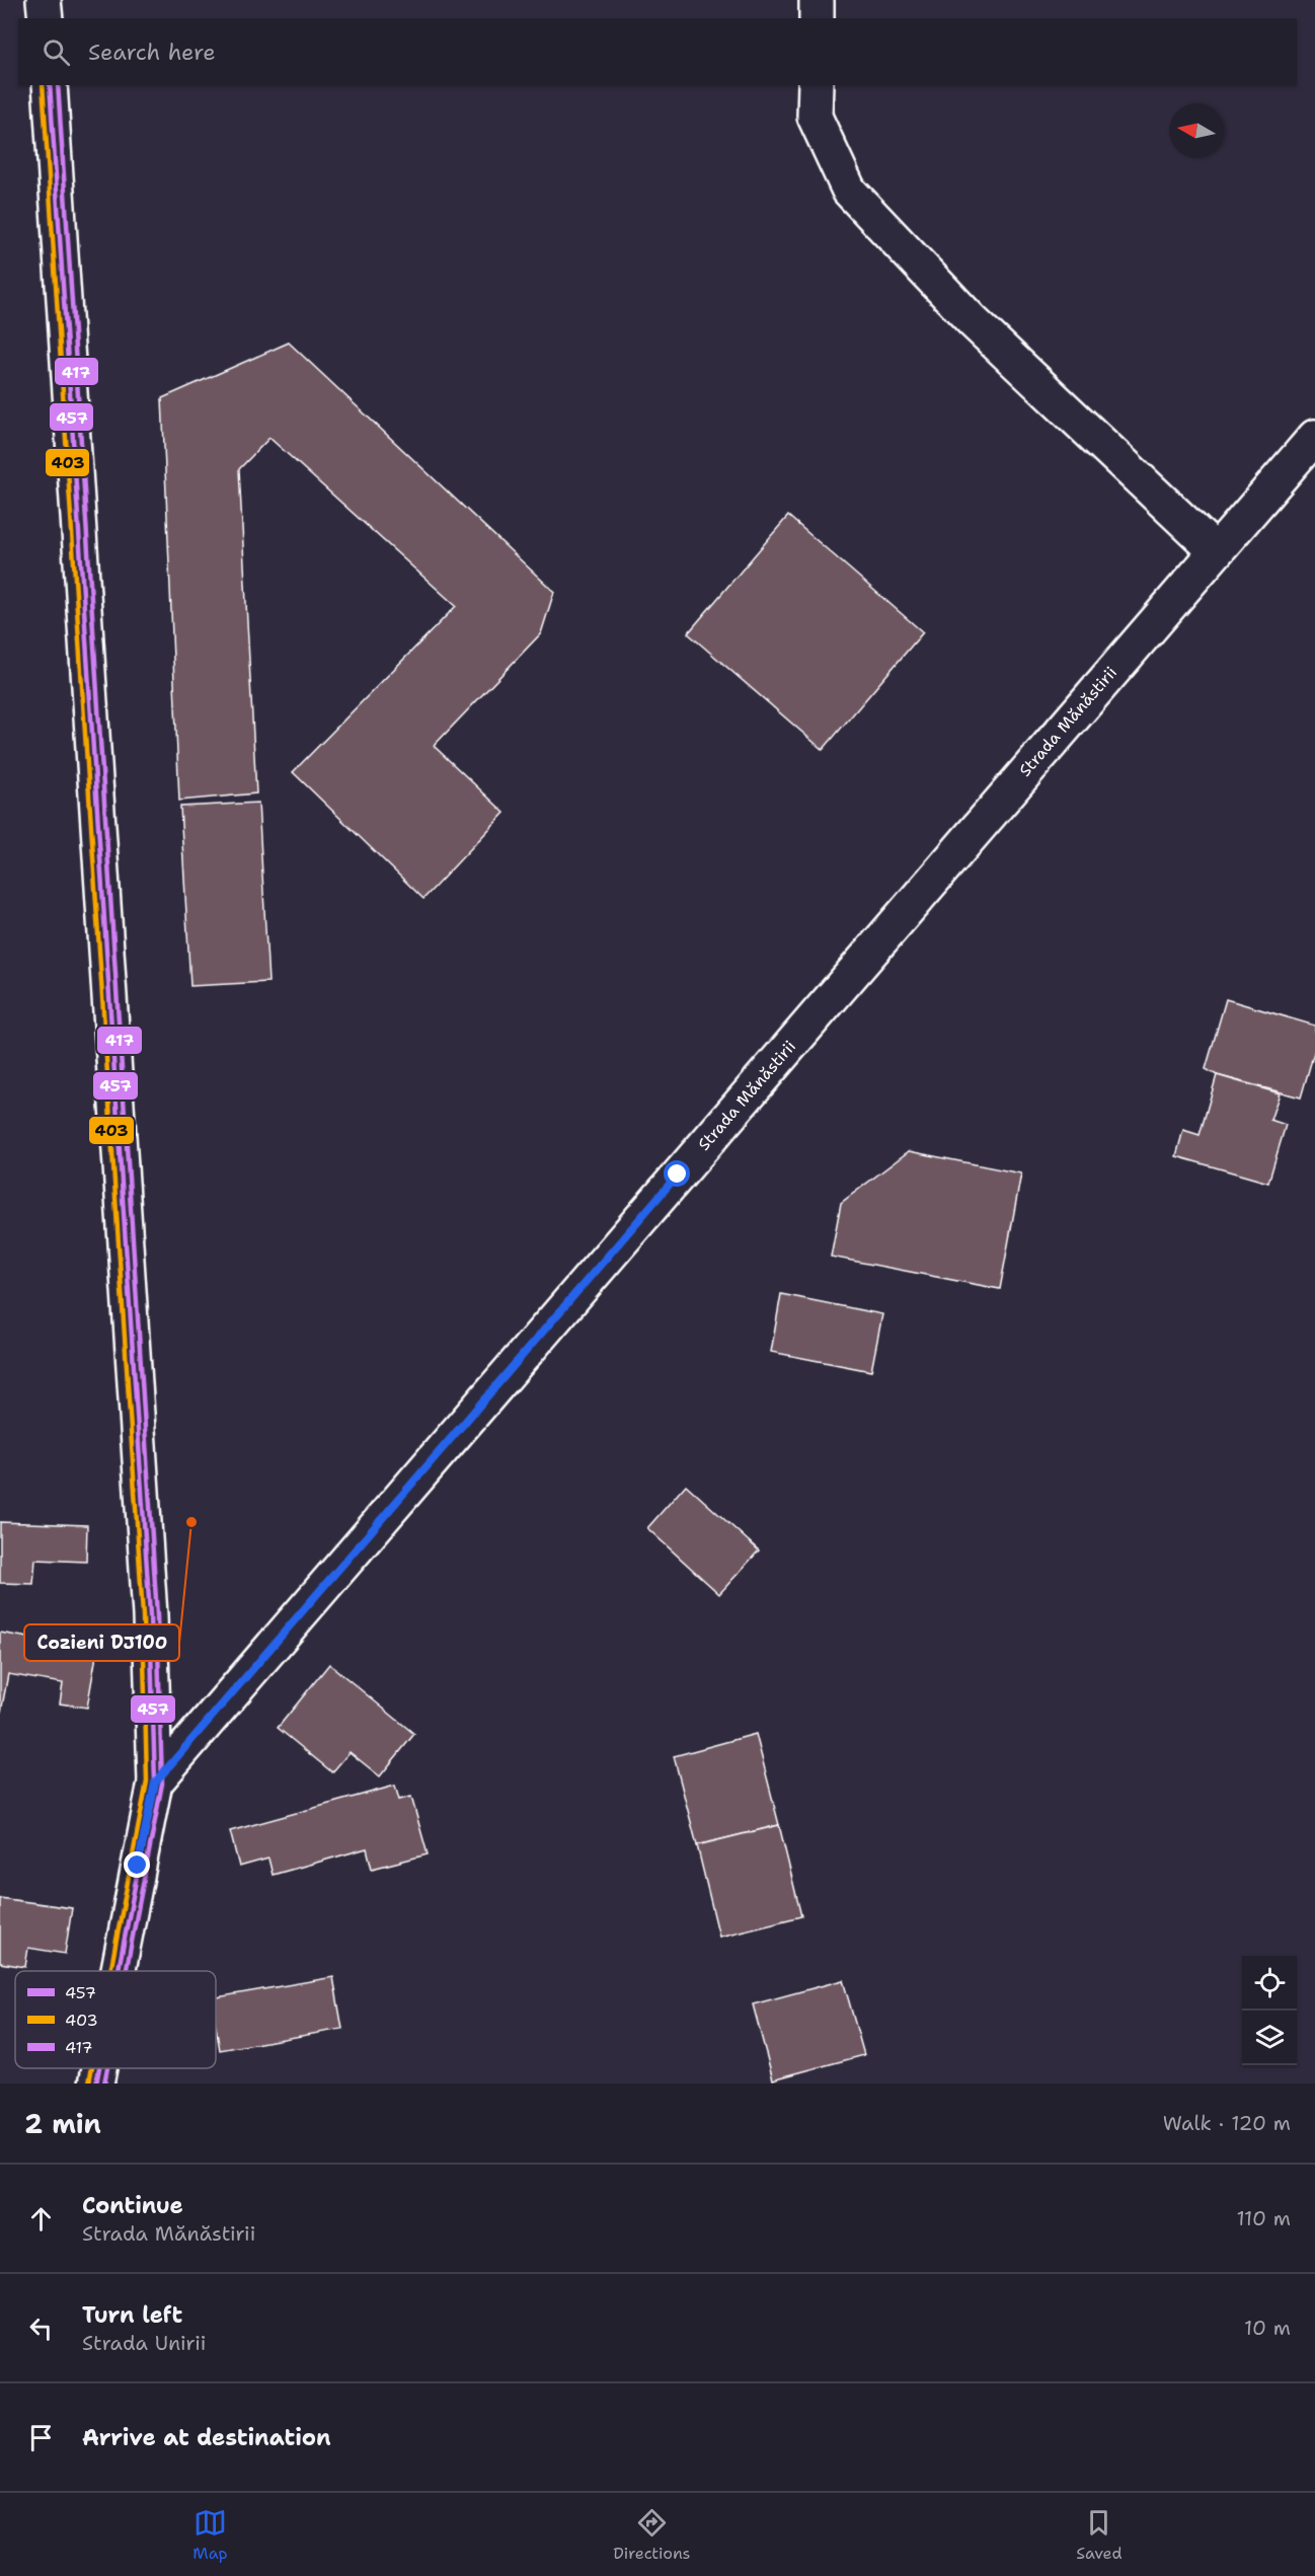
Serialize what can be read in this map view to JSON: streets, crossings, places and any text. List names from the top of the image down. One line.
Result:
{"streets":{"street":["Strada Mănăstirii"]},"places":["Cozieni DJ100"],"lines":["transit line 457","transit line 403","transit line 417"],"legend":["457","403","417"],"north":"left","page":{"search":"Search here","heading":["2 min","Walk · 120 m"],"list":[["Continue","Strada Mănăstirii","110 m"],["Turn left","Strada Unirii","10 m"],"Arrive at destination"],"nav":["Map","Directions","Saved"]}}
